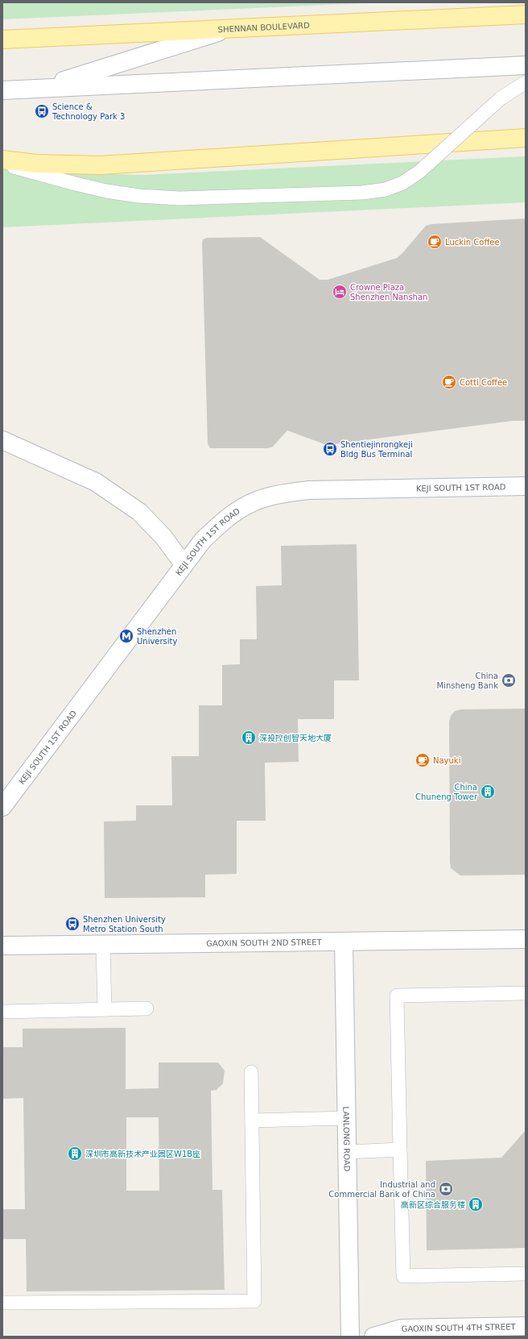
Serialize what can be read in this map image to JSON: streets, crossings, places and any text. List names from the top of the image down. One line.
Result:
{"streets":{"main road":["SHENNAN BOULEVARD"],"street":["KEJI SOUTH 1ST ROAD","GAOXIN SOUTH 2ND STREET","LANLONG ROAD","GAOXIN SOUTH 4TH STREET"]},"crossings":[["GAOXIN SOUTH 2ND STREET","LANLONG ROAD"]],"places":{"bus stop":["Science & Technology Park 3","Shentiejinrongkeji Bldg Bus Terminal","Shenzhen University Metro Station South"],"cafe":["Luckin Coffee","Cotti Coffee","Nayuki"],"hotel":["Crowne Plaza Shenzhen Nanshan"],"metro station":["Shenzhen University"],"bank":["China Minsheng Bank","Industrial and Commercial Bank of China"],"building":["深投控创智天地大厦","China Chuneng Tower","深圳市高新技术产业园区W1B座","高新区综合服务楼"]}}
